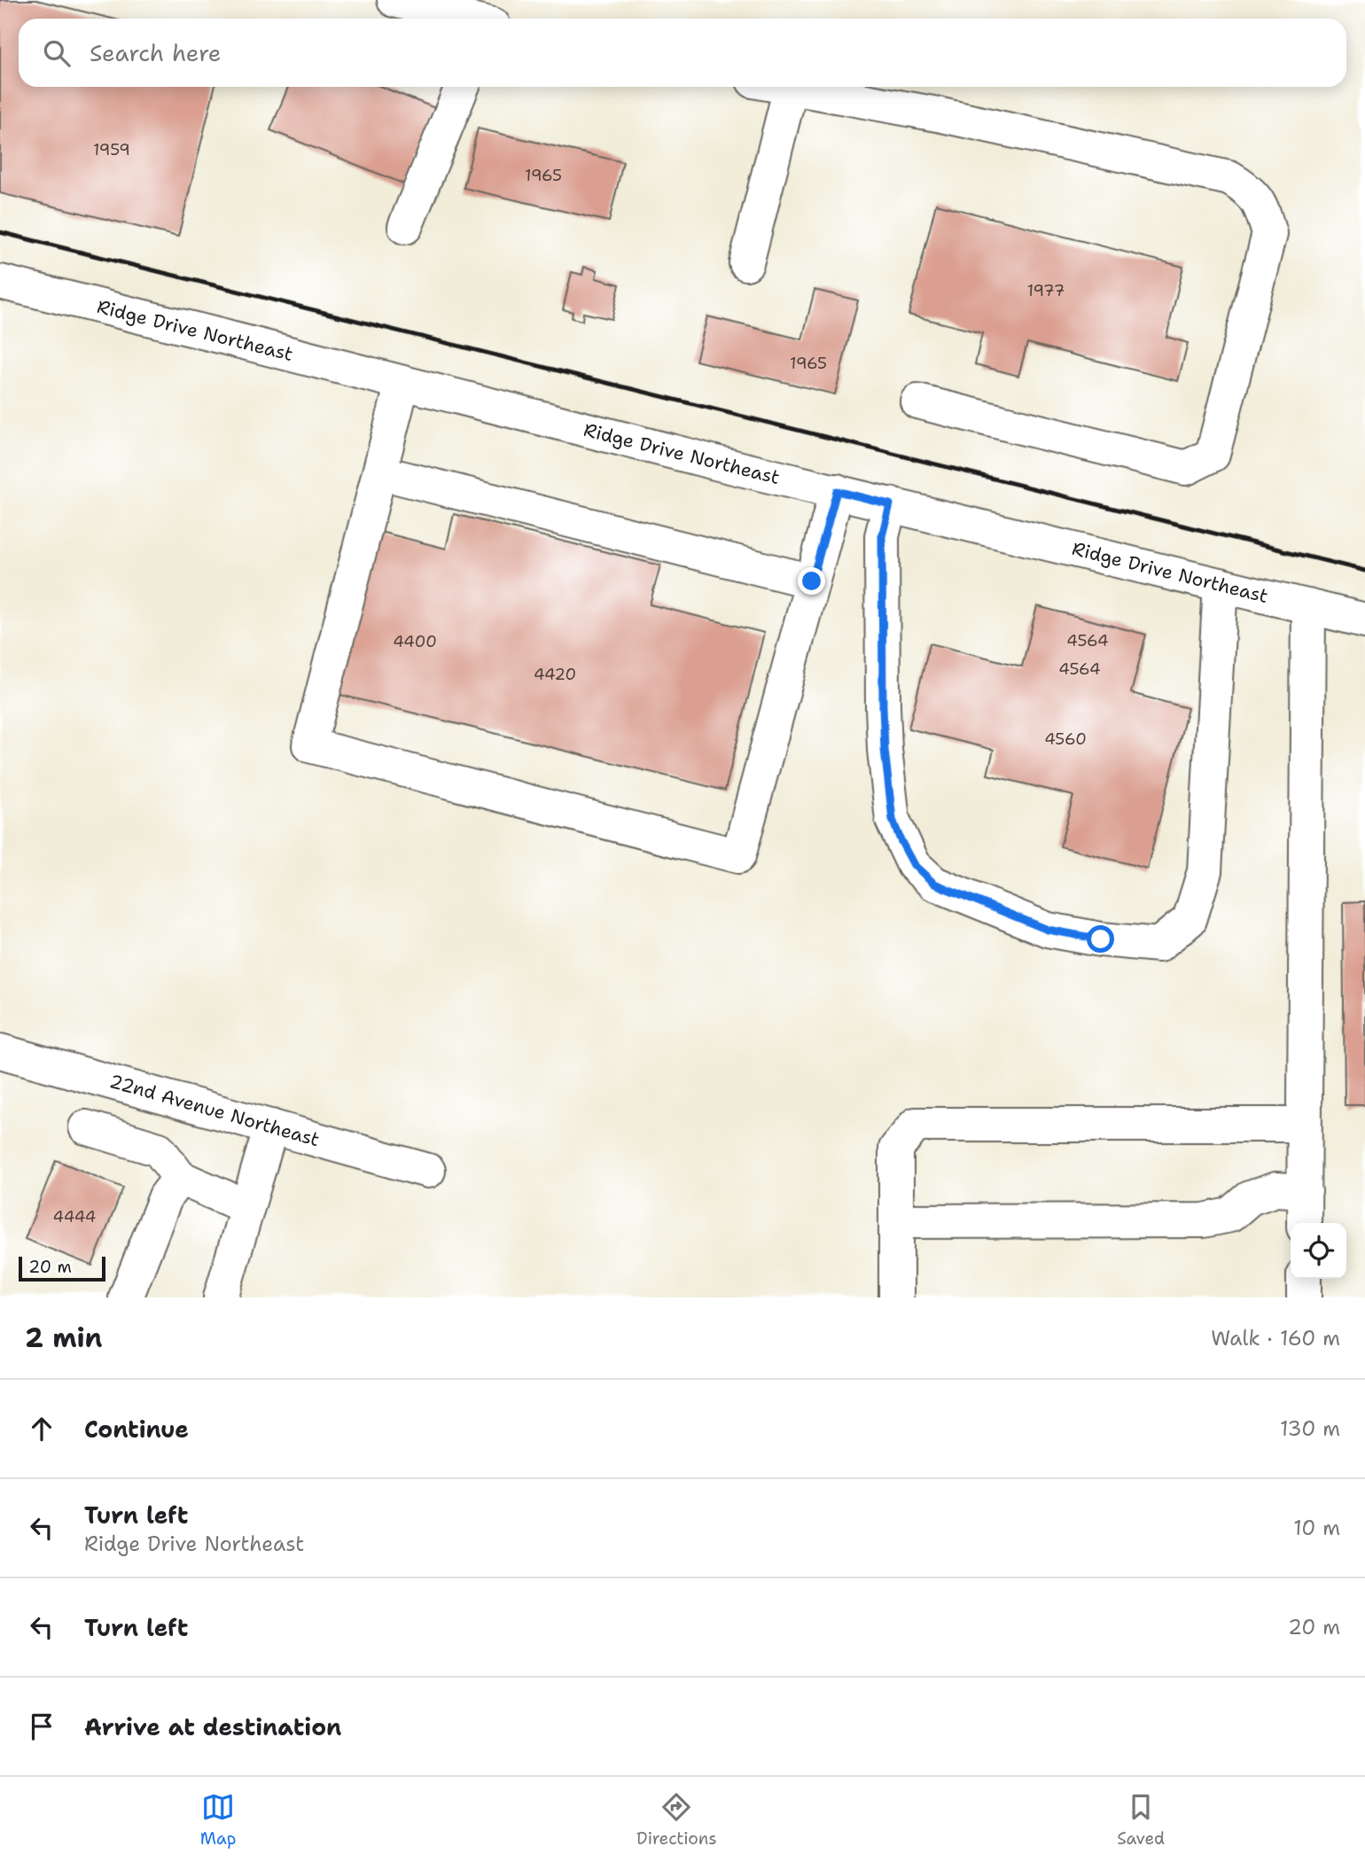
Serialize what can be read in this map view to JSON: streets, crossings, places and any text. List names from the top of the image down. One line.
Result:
{"streets":{"street":["Ridge Drive Northeast","22nd Avenue Northeast"]},"house_numbers":["1959","1965","1977","1965","4564","4400","4564","4420","4560","4444"],"scale_bar":"20 m","page":{"search":"Search here","scale":"20 m","heading":["2 min","Walk · 160 m"],"list":[["Continue","130 m"],["Turn left","Ridge Drive Northeast","10 m"],["Turn left","20 m"],"Arrive at destination"],"nav":["Map","Directions","Saved"]}}
